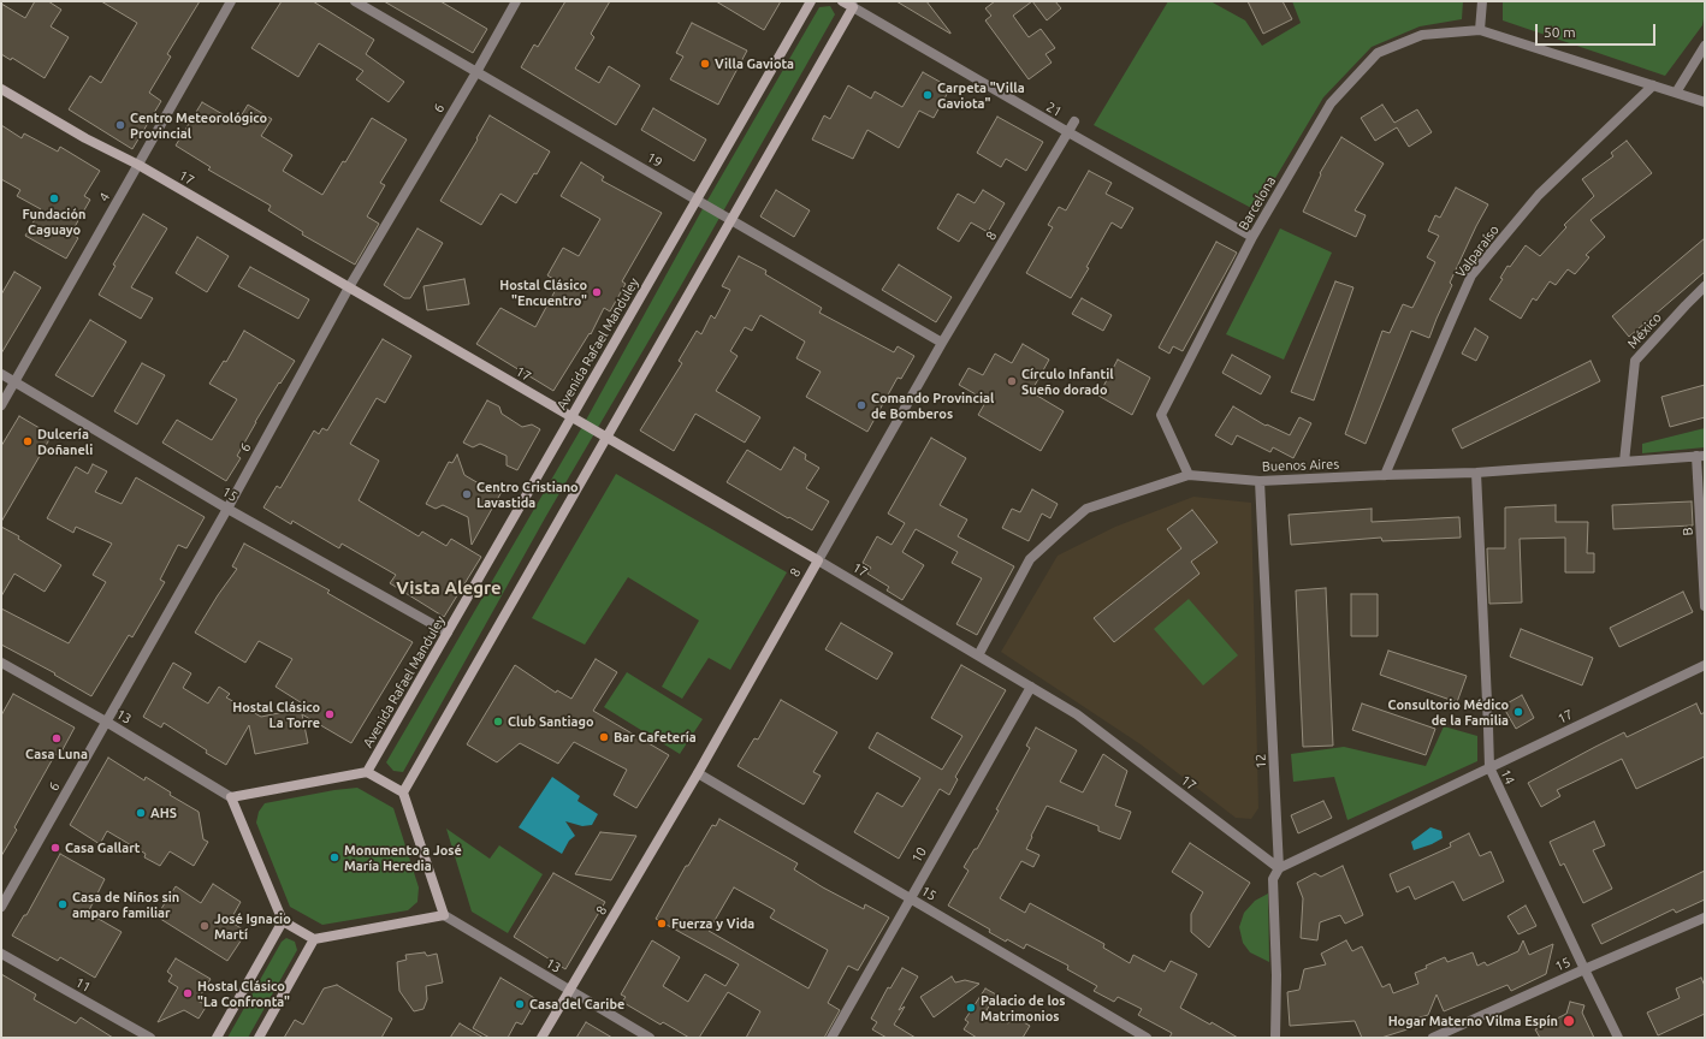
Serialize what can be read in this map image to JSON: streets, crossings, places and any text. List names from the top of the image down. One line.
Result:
{"streets":{"main road":["21","17","8","Avenida Rafael Manduley"],"street":["6","19","4","Barcelona","Valparaíso","México","Buenos Aires","15","B","13","12","14","10","11"]},"crossings":[["6","19"],["6","17"],["6","15"],["6","13"],["21","Barcelona"],["21","8"],["19","8"],["19","Avenida Rafael Manduley"],["17","4"],["17","8"],["17","Avenida Rafael Manduley"],["17","Buenos Aires"],["17","12"],["17","14"],["17","10"],["4","15"],["Barcelona","Buenos Aires"],["8","15"],["8","13"],["Valparaíso","Buenos Aires"],["México","Buenos Aires"],["Avenida Rafael Manduley","15"],["Buenos Aires","B"],["Buenos Aires","12"],["Buenos Aires","14"],["15","14"],["15","10"]],"districts":["Vista Alegre"],"places":["Villa Gaviota","Carpeta \"Villa Gaviota\"","Centro Meteorológico Provincial","Fundación Caguayo","Hostal Clásico \"Encuentro\"","Círculo Infantil Sueño dorado","Comando Provincial de Bomberos","Dulcería Doñaneli","Centro Cristiano Lavastida","Consultorio Médico de la Familia","Hostal Clásico La Torre","Club Santiago","Bar Cafetería","Casa Luna","AHS","Casa Gallart","Monumento a José María Heredia","Casa de Niños sin amparo familiar","Fuerza y Vida","José Ignacio Martí","Hostal Clásico \"La Confronta\"","Casa del Caribe","Palacio de los Matrimonios","Hogar Materno Vilma Espín"],"scale_bar":"50 m"}
